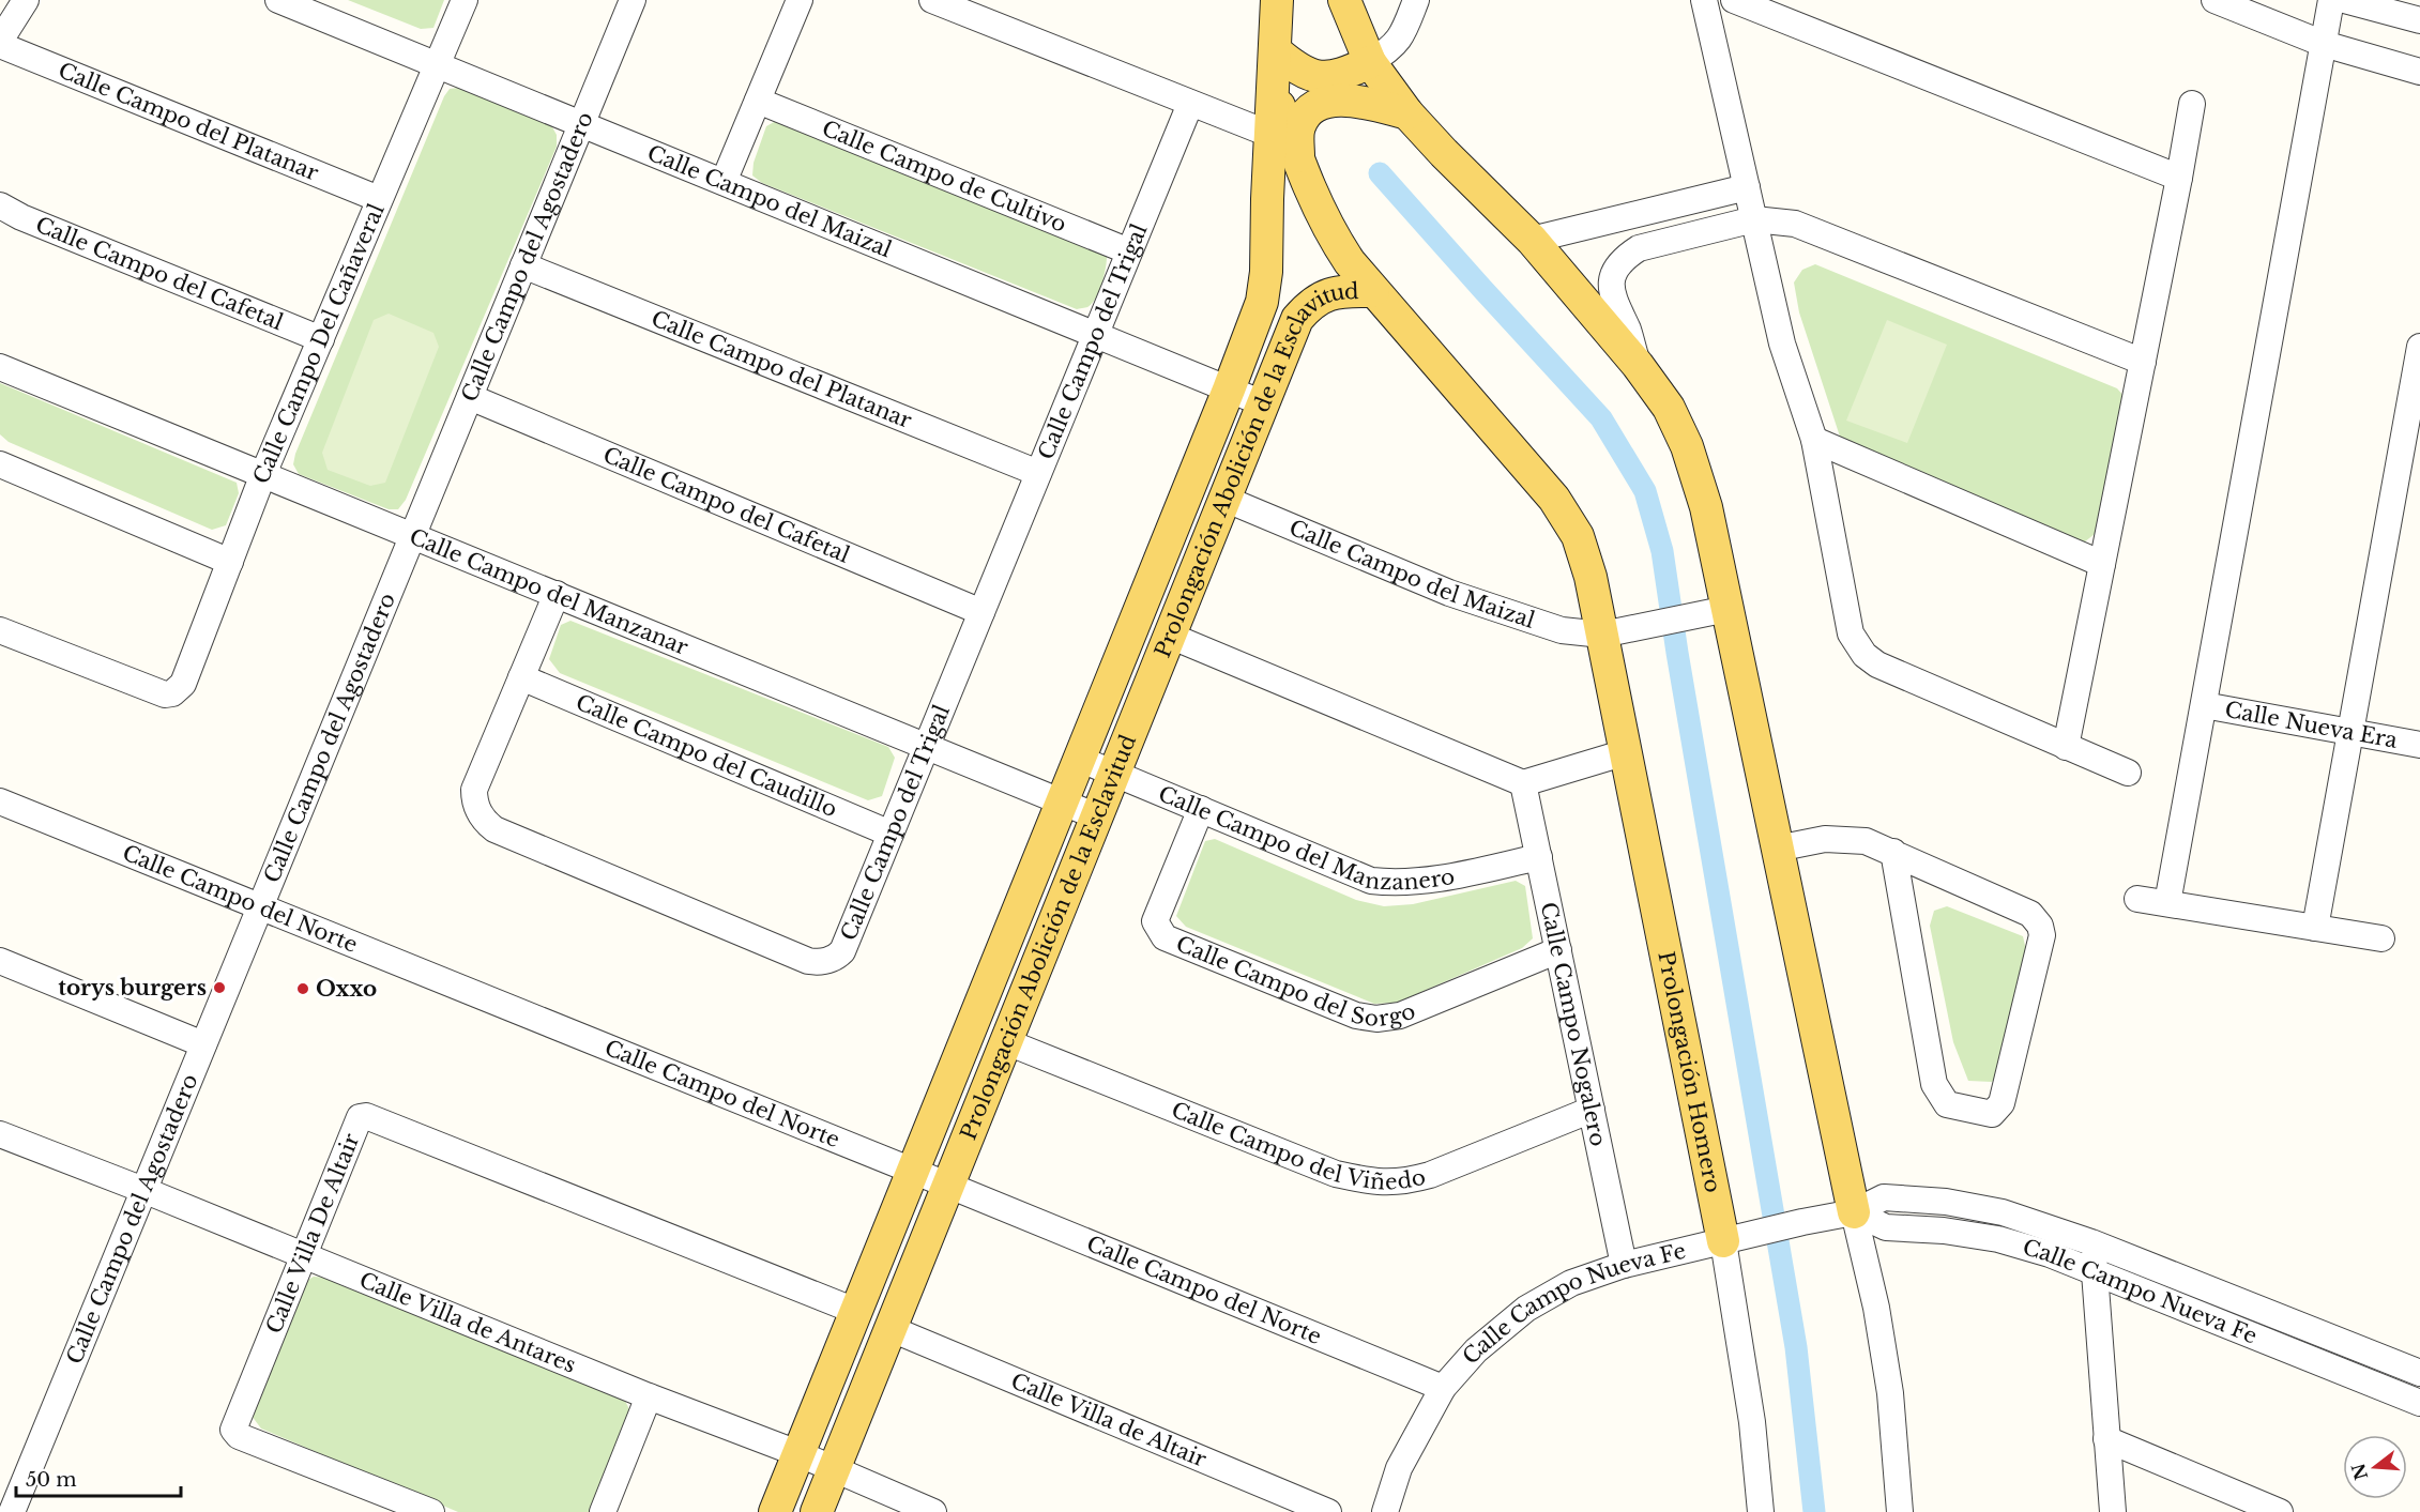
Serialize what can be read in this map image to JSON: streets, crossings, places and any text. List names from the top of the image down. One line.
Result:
{"streets":{"main road":["Prolongación Abolición de la Esclavitud","Prolongación Homero"],"street":["Calle Campo del Platanar","Calle Campo de Cultivo","Calle Campo del Maizal","Calle Campo del Agostadero","Calle Campo del Cafetal","Calle Campo del Trigal","Calle Campo Del Cañaveral","Calle Campo del Manzanar","Calle Nueva Era","Calle Campo del Caudillo","Calle Campo del Manzanero","Calle Campo del Norte","Calle Campo del Sorgo","Calle Campo Nogalero","Calle Campo del Viñedo","Calle Villa De Altair","Calle Campo Nueva Fe","Calle Villa de Antares","Calle Villa de Altair"]},"crossings":[["Calle Campo del Platanar","Calle Campo del Agostadero"],["Calle Campo del Platanar","Calle Campo del Trigal"],["Calle Campo del Platanar","Calle Campo Del Cañaveral"],["Calle Campo de Cultivo","Calle Campo del Trigal"],["Calle Campo del Maizal","Calle Campo del Agostadero"],["Calle Campo del Maizal","Calle Campo del Trigal"],["Calle Campo del Maizal","Calle Campo Del Cañaveral"],["Calle Campo del Maizal","Prolongación Abolición de la Esclavitud"],["Calle Campo del Maizal","Prolongación Homero"],["Calle Campo del Agostadero","Calle Campo del Cafetal"],["Calle Campo del Agostadero","Calle Campo del Manzanar"],["Calle Campo del Agostadero","Calle Campo del Norte"],["Calle Campo del Agostadero","Calle Villa de Antares"],["Calle Campo del Cafetal","Calle Campo del Trigal"],["Calle Campo del Cafetal","Calle Campo Del Cañaveral"],["Calle Campo del Trigal","Calle Campo del Manzanar"],["Calle Campo del Trigal","Calle Campo del Caudillo"],["Calle Campo Del Cañaveral","Calle Campo del Manzanar"],["Prolongación Abolición de la Esclavitud","Calle Campo del Manzanar"],["Prolongación Abolición de la Esclavitud","Calle Campo del Manzanero"],["Prolongación Abolición de la Esclavitud","Calle Campo del Norte"],["Prolongación Abolición de la Esclavitud","Prolongación Homero"],["Prolongación Abolición de la Esclavitud","Calle Campo del Viñedo"],["Prolongación Abolición de la Esclavitud","Calle Villa De Altair"],["Prolongación Abolición de la Esclavitud","Calle Villa de Antares"],["Prolongación Abolición de la Esclavitud","Calle Villa de Altair"],["Calle Campo del Manzanero","Calle Campo del Sorgo"],["Calle Campo del Manzanero","Calle Campo Nogalero"],["Calle Campo del Norte","Calle Campo Nueva Fe"],["Calle Campo del Sorgo","Calle Campo Nogalero"],["Calle Campo Nogalero","Calle Campo del Viñedo"],["Calle Campo Nogalero","Calle Campo Nueva Fe"],["Prolongación Homero","Calle Campo Nueva Fe"],["Calle Villa De Altair","Calle Villa de Antares"]],"places":["torys burgers","Oxxo"],"scale_bar":"50 m","north":"left"}
